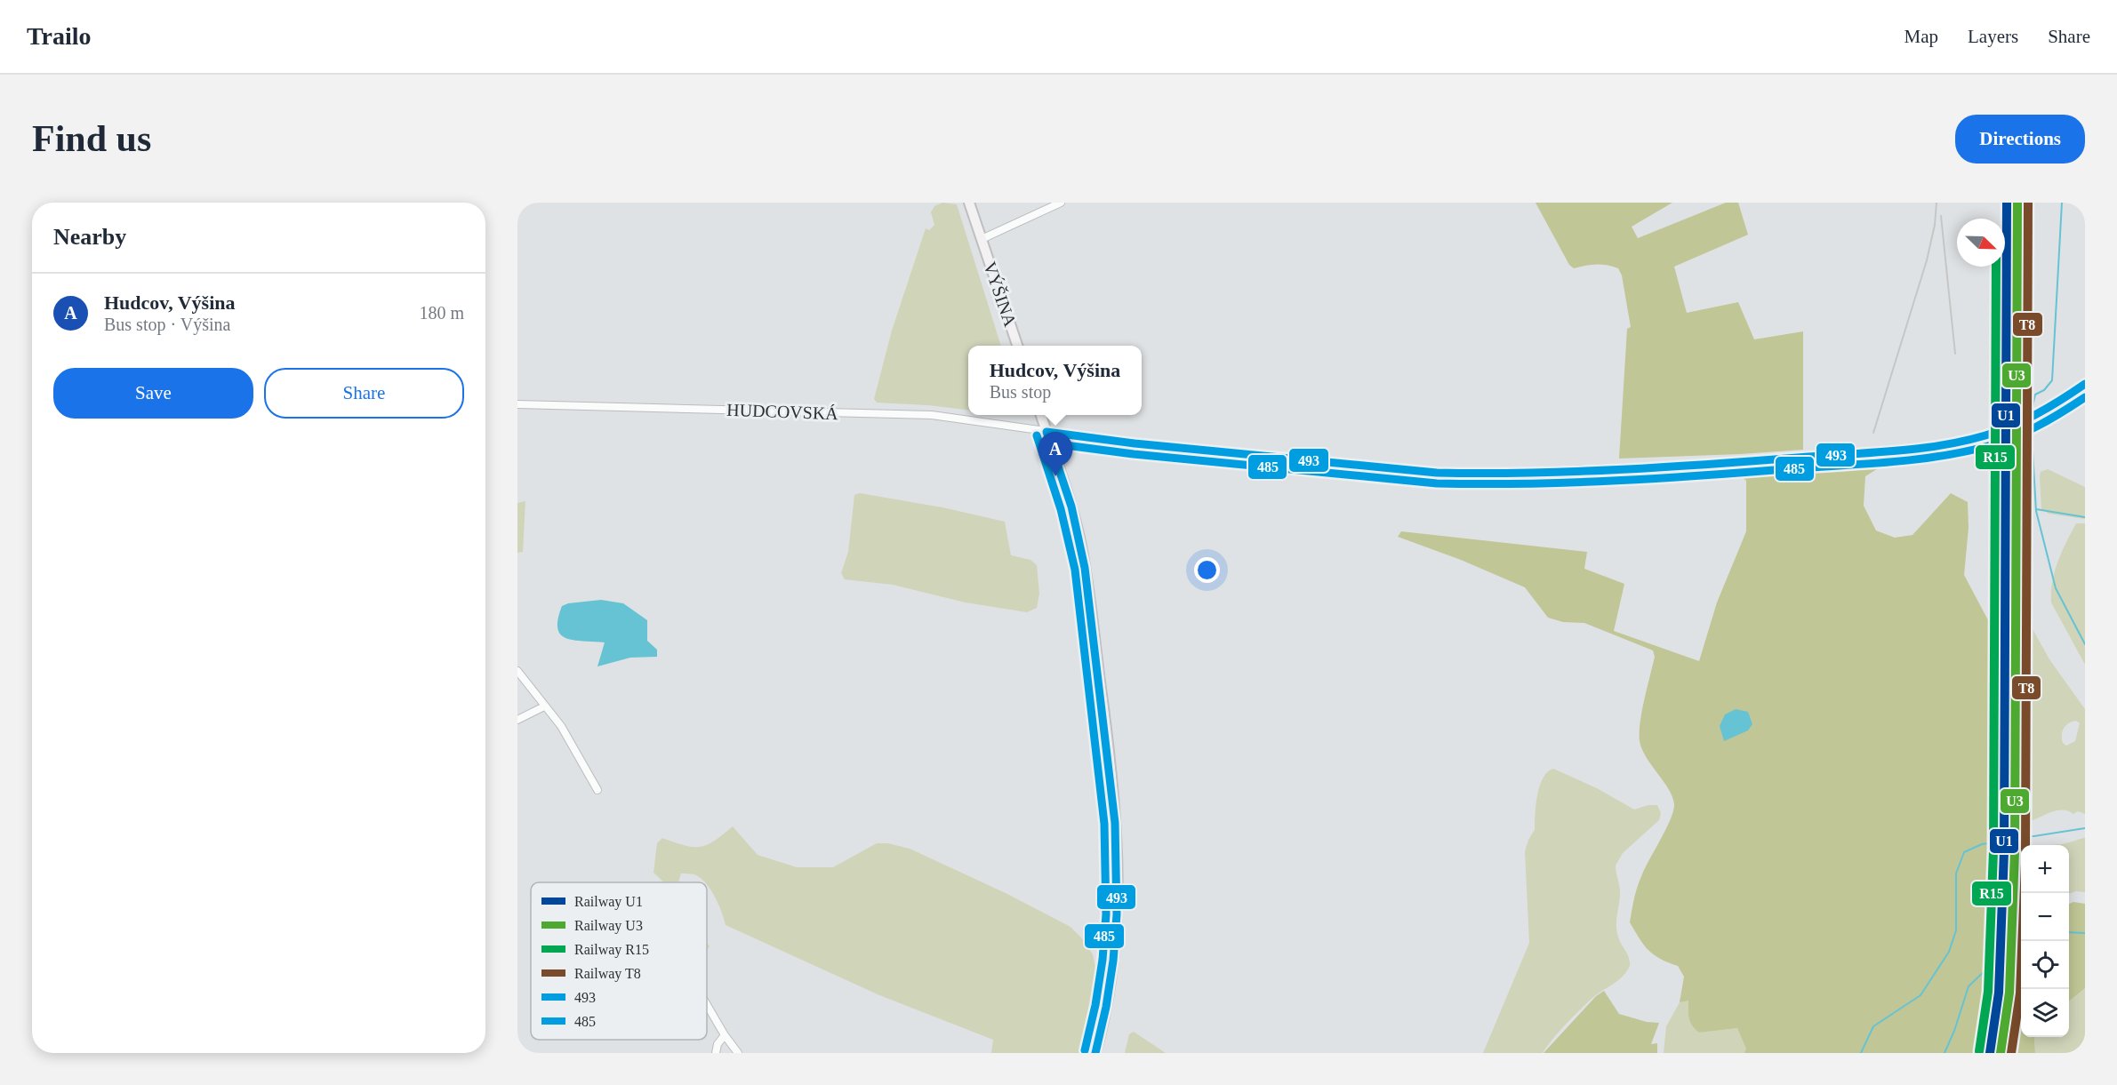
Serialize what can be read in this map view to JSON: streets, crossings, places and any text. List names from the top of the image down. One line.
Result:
{"streets":{"main road":["VÝŠINA"],"street":["HUDCOVSKÁ"]},"lines":["rail line U1","rail line U3","rail line T8","rail line R15","transit line 493","transit line 485"],"legend":["Railway U1","Railway U3","Railway R15","Railway T8","493","485"],"north":"bottom right","page":{"header":"Trailo","nav":["Map","Layers","Share"],"buttons":["Directions",["Save","Share"]],"title":"Find us","heading":"Nearby","list":[{"mark":"A","name":"Hudcov, Výšina","note":"Bus stop · Výšina","value":"180 m"}],"popup":["Hudcov, Výšina","Bus stop"],"pins":"A","map_buttons":["+","−"]}}
